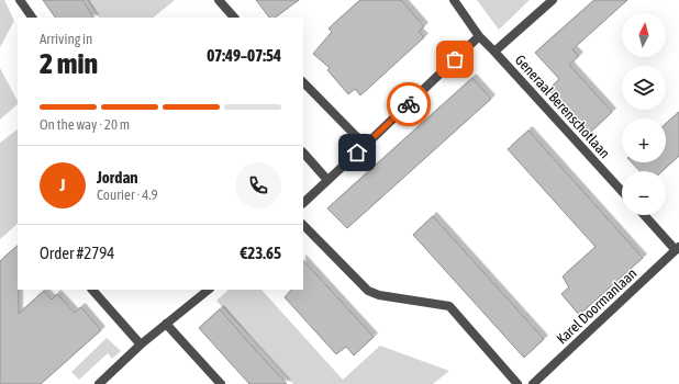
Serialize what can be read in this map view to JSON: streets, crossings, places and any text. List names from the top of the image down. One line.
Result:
{"streets":{"street":["Generaal Berenschotlaan","Karel Doormanlaan"]},"north":"top","page":{"map_buttons":["+","−"],"heading":["2 min","Arriving in","07:49–07:54"],"panel":["Jordan","Courier · 4.9","Order #2794","€23.65"],"bar":"On the way · 20 m","round":"J"}}
